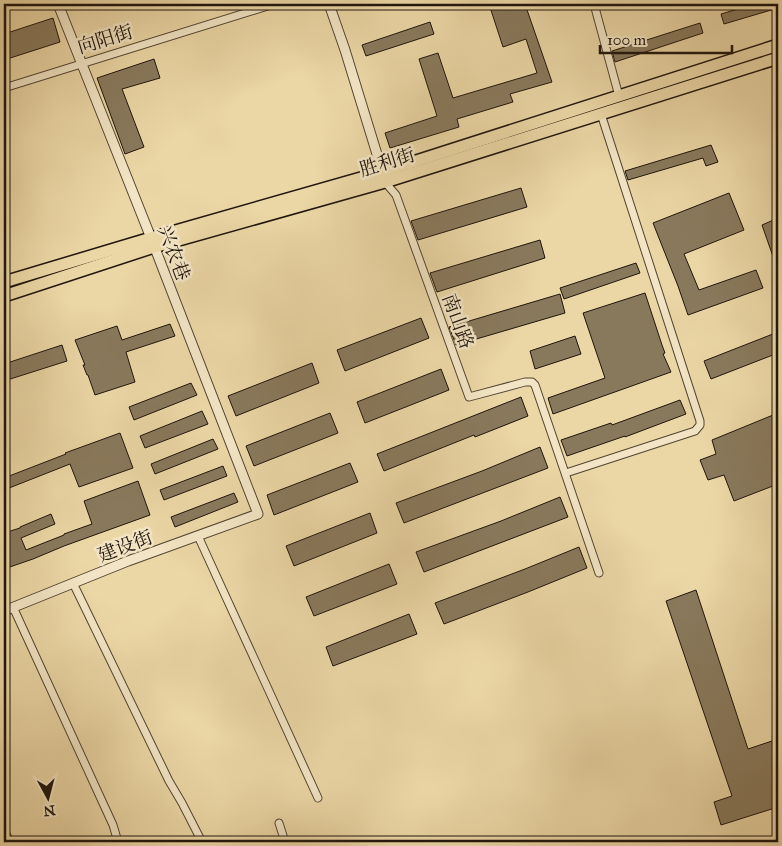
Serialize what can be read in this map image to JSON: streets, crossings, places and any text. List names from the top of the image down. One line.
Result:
{"streets":{"main road":["胜利街"],"street":["向阳街","兴农巷","南山路","建设街"]},"crossings":[["向阳街","兴农巷"],["胜利街","兴农巷"],["胜利街","南山路"],["兴农巷","建设街"]],"scale_bar":"100 m","north":"bottom"}
